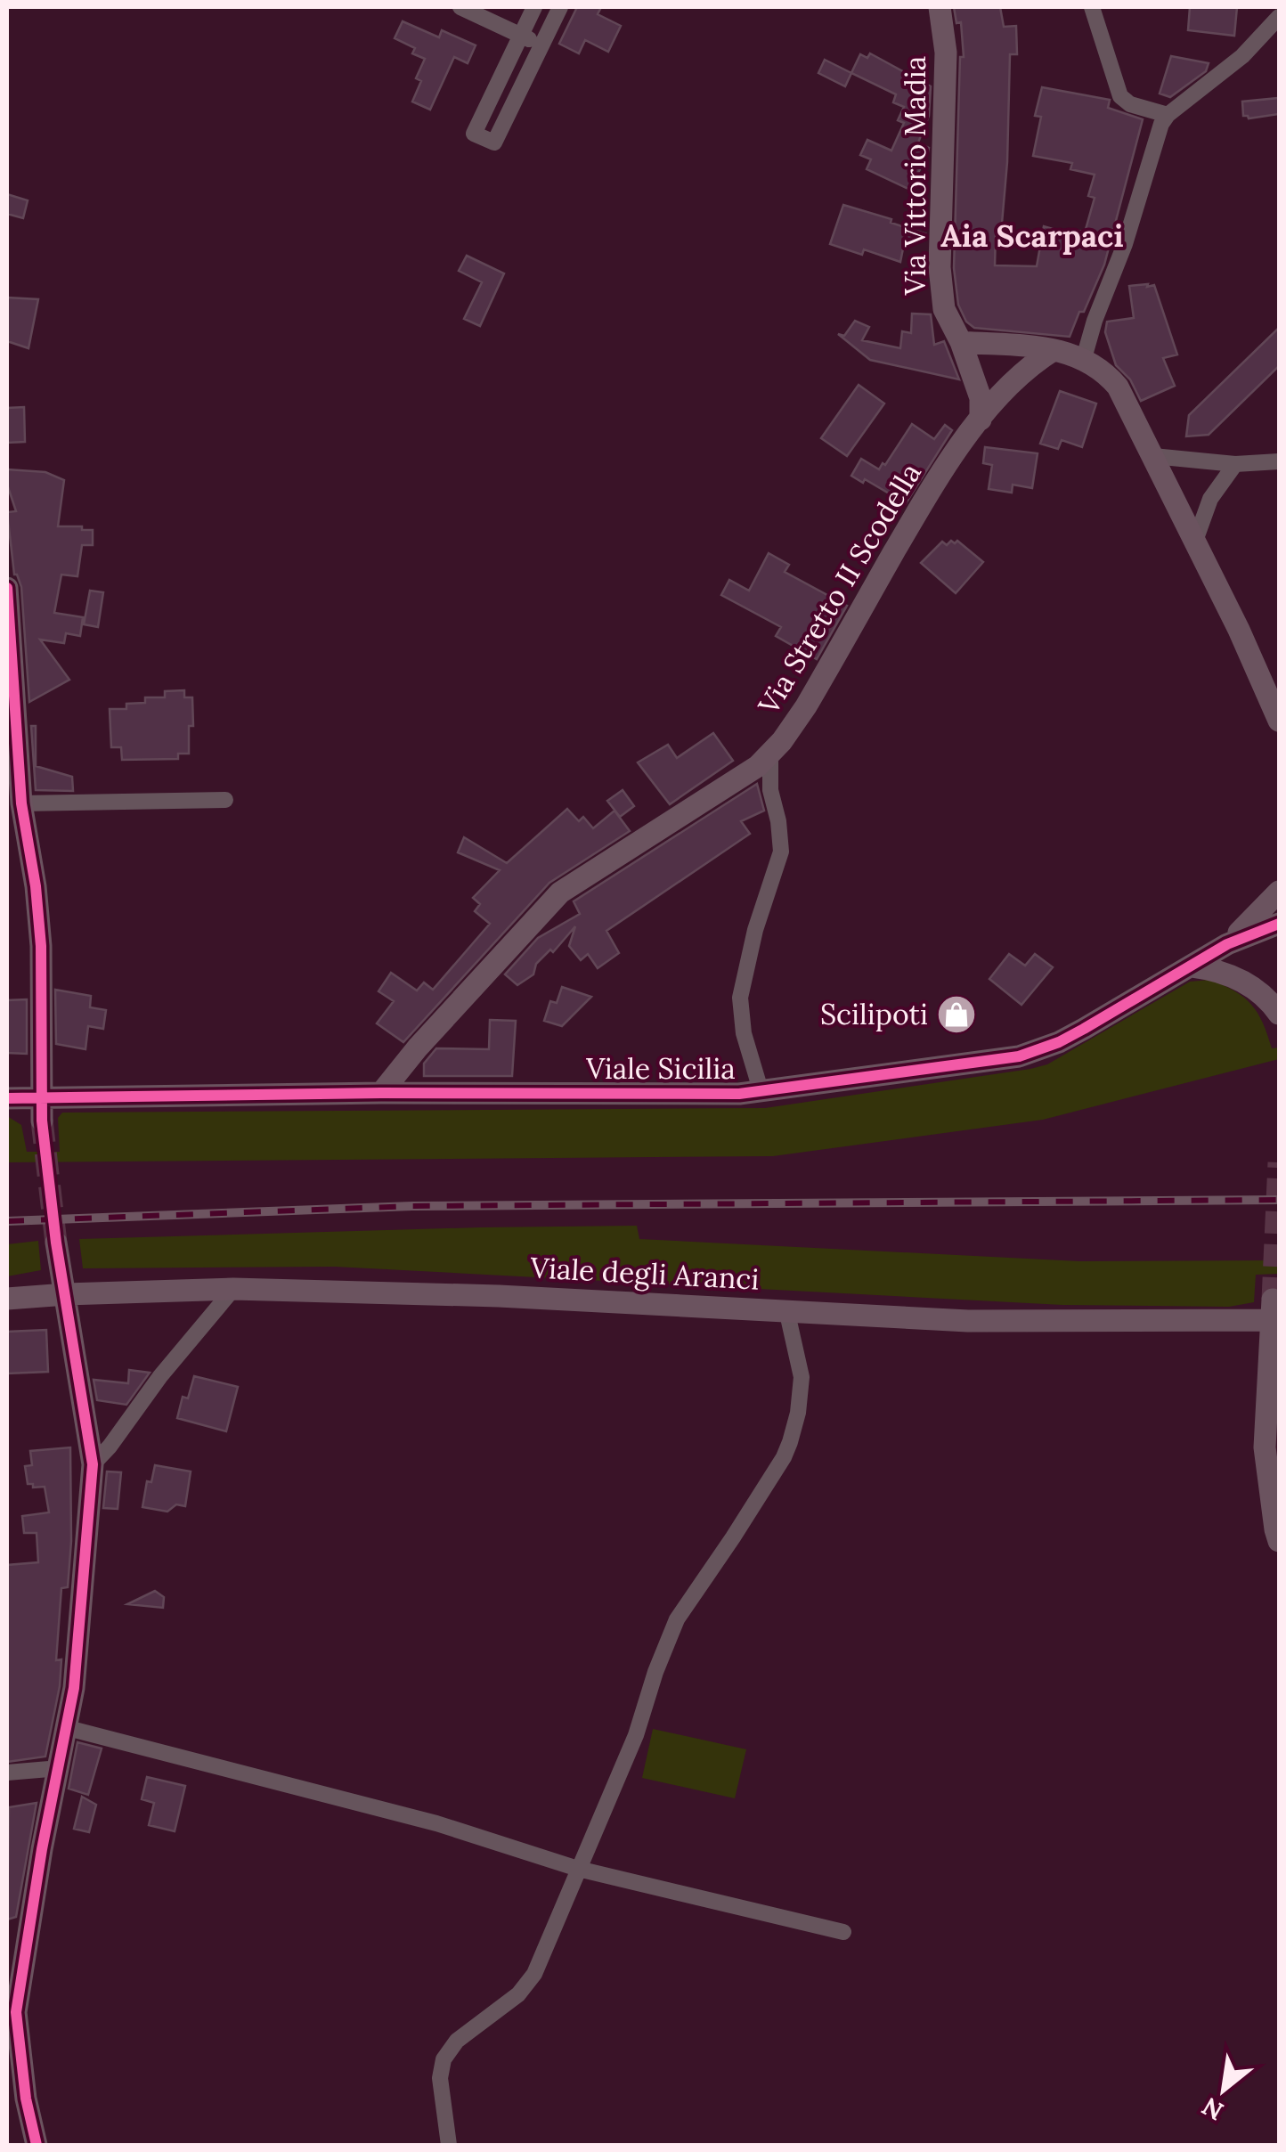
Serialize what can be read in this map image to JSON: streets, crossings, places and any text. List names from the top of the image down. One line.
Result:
{"streets":{"street":["Via Vittorio Madia","Via Stretto II Scodella","Viale Sicilia","Viale degli Aranci"]},"crossings":[["Via Vittorio Madia","Via Stretto II Scodella"],["Via Stretto II Scodella","Viale Sicilia"]],"districts":["Aia Scarpaci"],"places":{"shop":["Scilipoti"]},"north":"bottom left"}
